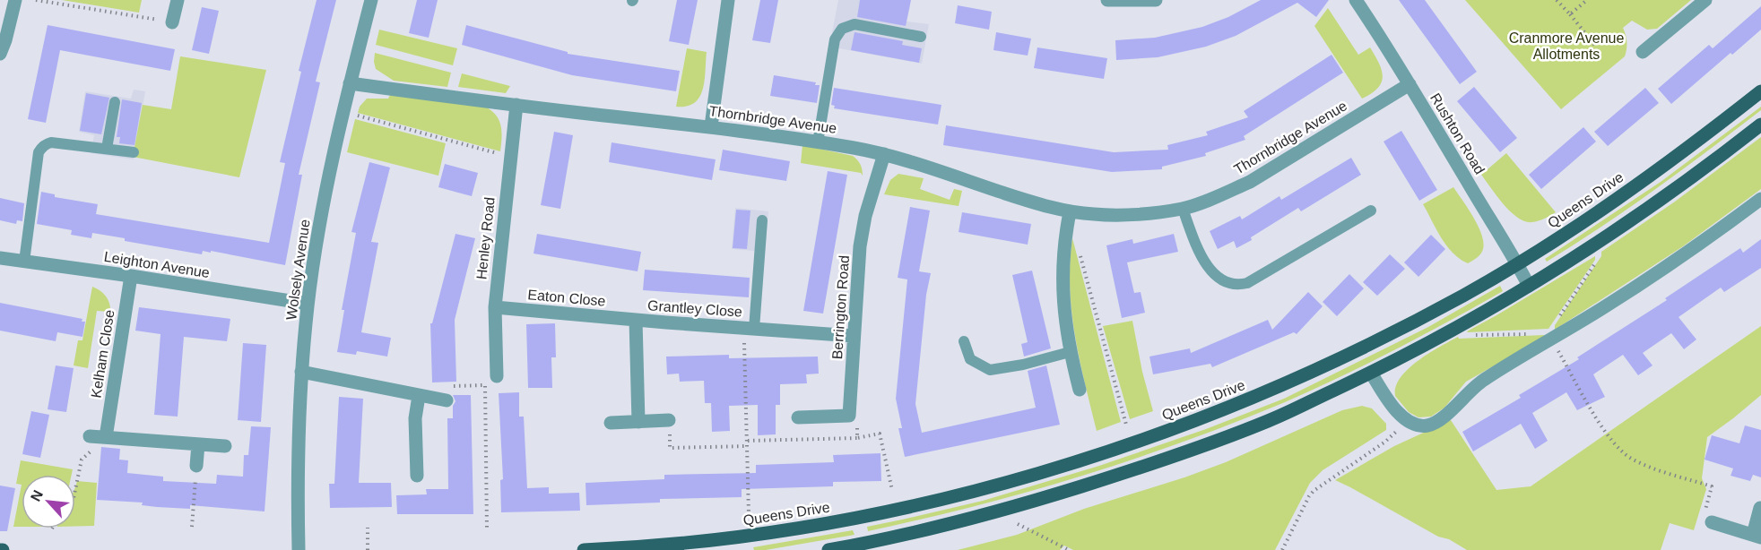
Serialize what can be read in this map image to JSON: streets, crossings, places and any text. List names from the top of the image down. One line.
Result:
{"streets":{"main road":["Queens Drive"],"street":["Thornbridge Avenue","Rushton Road","Henley Road","Leighton Avenue","Wolsely Avenue","Eaton Close","Berrington Road","Grantley Close","Kelham Close"]},"crossings":[["Thornbridge Avenue","Rushton Road"],["Thornbridge Avenue","Henley Road"],["Thornbridge Avenue","Wolsely Avenue"],["Thornbridge Avenue","Berrington Road"],["Rushton Road","Queens Drive"],["Henley Road","Eaton Close"],["Leighton Avenue","Wolsely Avenue"],["Leighton Avenue","Kelham Close"],["Eaton Close","Grantley Close"],["Berrington Road","Grantley Close"]],"parks":["Cranmore Avenue Allotments"],"north":"top left"}
